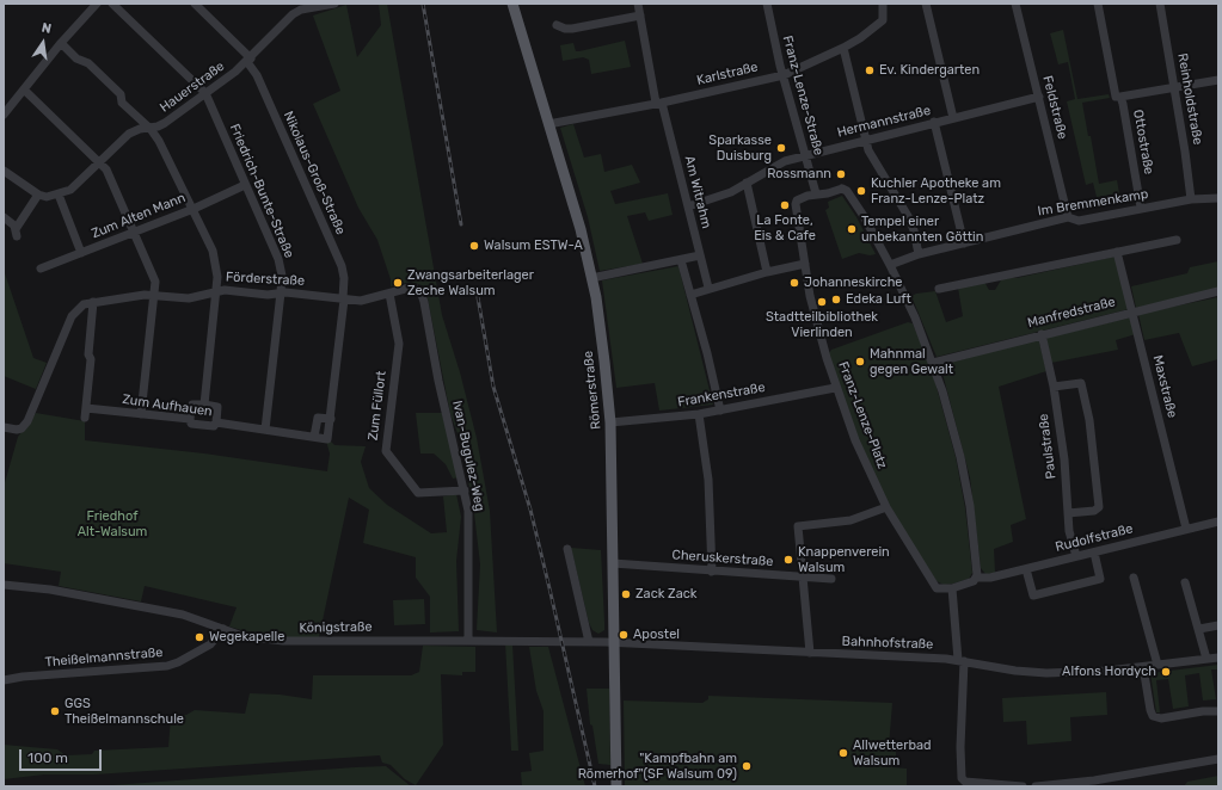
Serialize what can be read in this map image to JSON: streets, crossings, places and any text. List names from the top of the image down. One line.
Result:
{"streets":{"main road":["Römerstraße"],"street":["Karlstraße","Hauerstraße","Franz-Lenze-Straße","Reinholdstraße","Feldstraße","Hermannstraße","Ottostraße","Nikolaus-Groß-Straße","Friedrich-Bunte-Straße","Am Witrahm","Im Bremmenkamp","Zum Alten Mann","Förderstraße","Manfredstraße","Maxstraße","Frankenstraße","Zum Aufhauen","Zum Füllort","Franz-Lenze-Platz","Paulstraße","Ivan-Bugulez-Weg","Rudolfstraße","Cheruskerstraße","Königstraße","Bahnhofstraße","Theißelmannstraße"]},"crossings":[["Karlstraße","Franz-Lenze-Straße"],["Karlstraße","Am Witrahm"],["Karlstraße","Römerstraße"],["Hauerstraße","Nikolaus-Groß-Straße"],["Hauerstraße","Friedrich-Bunte-Straße"],["Franz-Lenze-Straße","Hermannstraße"],["Franz-Lenze-Straße","Franz-Lenze-Platz"],["Reinholdstraße","Im Bremmenkamp"],["Feldstraße","Hermannstraße"],["Feldstraße","Im Bremmenkamp"],["Hermannstraße","Am Witrahm"],["Ottostraße","Im Bremmenkamp"],["Nikolaus-Groß-Straße","Förderstraße"],["Nikolaus-Groß-Straße","Zum Aufhauen"],["Friedrich-Bunte-Straße","Zum Alten Mann"],["Friedrich-Bunte-Straße","Förderstraße"],["Friedrich-Bunte-Straße","Zum Aufhauen"],["Im Bremmenkamp","Franz-Lenze-Platz"],["Förderstraße","Zum Füllort"],["Förderstraße","Ivan-Bugulez-Weg"],["Manfredstraße","Maxstraße"],["Manfredstraße","Franz-Lenze-Platz"],["Manfredstraße","Paulstraße"],["Maxstraße","Rudolfstraße"],["Römerstraße","Frankenstraße"],["Römerstraße","Cheruskerstraße"],["Römerstraße","Königstraße"],["Römerstraße","Bahnhofstraße"],["Frankenstraße","Franz-Lenze-Platz"],["Zum Füllort","Ivan-Bugulez-Weg"],["Franz-Lenze-Platz","Rudolfstraße"],["Paulstraße","Rudolfstraße"],["Ivan-Bugulez-Weg","Königstraße"],["Königstraße","Bahnhofstraße"],["Königstraße","Theißelmannstraße"]],"parks":["Friedhof Alt-Walsum"],"places":["Ev. Kindergarten","Sparkasse Duisburg","Rossmann","Kuchler Apotheke am Franz-Lenze-Platz","La Fonte, Eis & Cafe","Tempel einer unbekannten Göttin","Walsum ESTW-A","Zwangsarbeiterlager Zeche Walsum","Johanneskirche","Edeka Luft","Stadtteilbibliothek Vierlinden","Mahnmal gegen Gewalt","Knappenverein Walsum","Zack Zack","Apostel","Wegekapelle","Alfons Hordych","GGS Theißelmannschule","Allwetterbad Walsum","\"Kampfbahn am Römerhof\"(SF Walsum 09)"],"scale_bar":"100 m","north":"top"}
